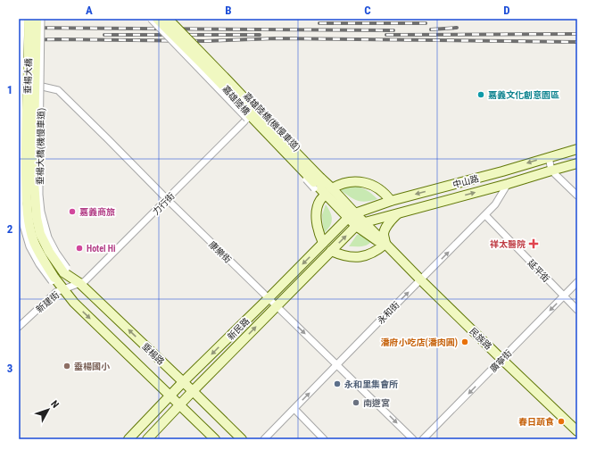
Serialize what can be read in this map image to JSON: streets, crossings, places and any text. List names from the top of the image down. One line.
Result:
{"streets":{"street":["垂楊大橋","嘉雄陸橋","嘉雄陸橋(機慢車道)","垂楊大橋(機慢車道)","中山路","力行街","康樂街","延平街","新建街","永和街","新民路","民族路","垂楊路","廣寧街"]},"crossings":[["垂楊大橋","垂楊大橋(機慢車道)"],["垂楊大橋","垂楊路"],["嘉雄陸橋","嘉雄陸橋(機慢車道)"],["嘉雄陸橋","民族路"],["嘉雄陸橋(機慢車道)","民族路"],["垂楊大橋(機慢車道)","垂楊路"],["中山路","永和街"],["中山路","新民路"],["中山路","民族路"],["力行街","康樂街"],["力行街","新建街"],["力行街","垂楊路"],["康樂街","永和街"],["康樂街","新民路"],["延平街","永和街"],["延平街","廣寧街"],["新建街","垂楊路"],["永和街","民族路"],["新民路","民族路"],["新民路","垂楊路"],["民族路","廣寧街"]],"one_way":["康樂街","永和街","廣寧街"],"places":{"other":["嘉義文化創意園區","嘉義商旅","Hotel Hi","潘府小吃店(潘肉圓)","垂楊國小","永和里集會所","南遊宮","春日蔬食"],"health":["祥太醫院"]},"north":"top right","grid":{"columns":["A","B","C","D"],"rows":["1","2","3"]}}
